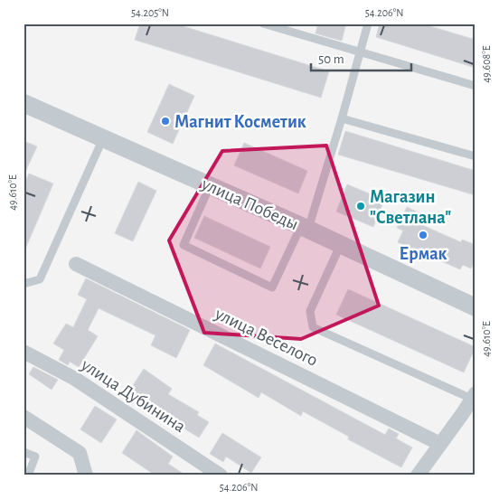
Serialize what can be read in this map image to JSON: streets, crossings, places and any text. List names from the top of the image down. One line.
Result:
{"streets":{"street":["улица Победы","улица Веселого","улица Дубинина"]},"places":["Магнит Косметик","Магазин \"Светлана\"","Ермак"],"scale_bar":"50 m","coordinates":["54.205°N","54.206°N","49.608°E","49.610°E"]}
